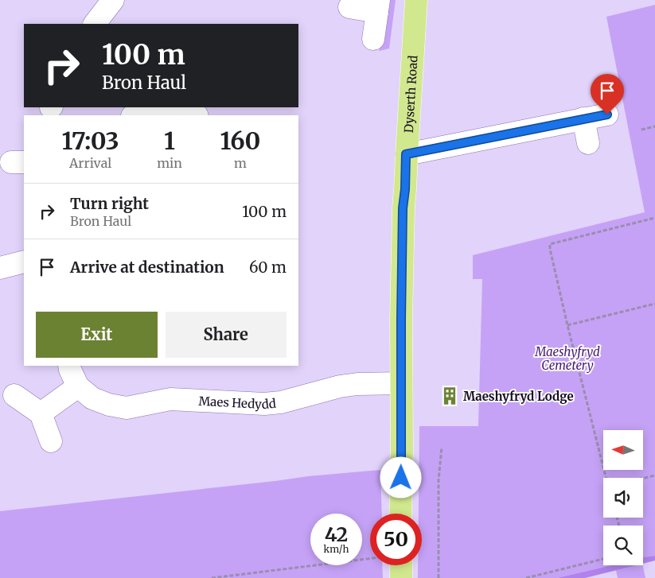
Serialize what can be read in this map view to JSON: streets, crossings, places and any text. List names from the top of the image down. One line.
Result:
{"streets":{"main road":["Dyserth Road"],"street":["Maes Hedydd"]},"crossings":[["Dyserth Road","Maes Hedydd"]],"parks":["Maeshyfryd Cemetery"],"places":{"building":["Maeshyfryd Lodge"]},"north":"left","page":{"turn":["100 m","Bron Haul"],"eta":["17:03","Arrival","1","min","160","m"],"list":[{"name":"Turn right","note":"Bron Haul","value":"100 m"},{"name":"Arrive at destination","value":"60 m"}],"buttons":["Exit","Share"],"speed":"42 km/h","limit":"50"}}
